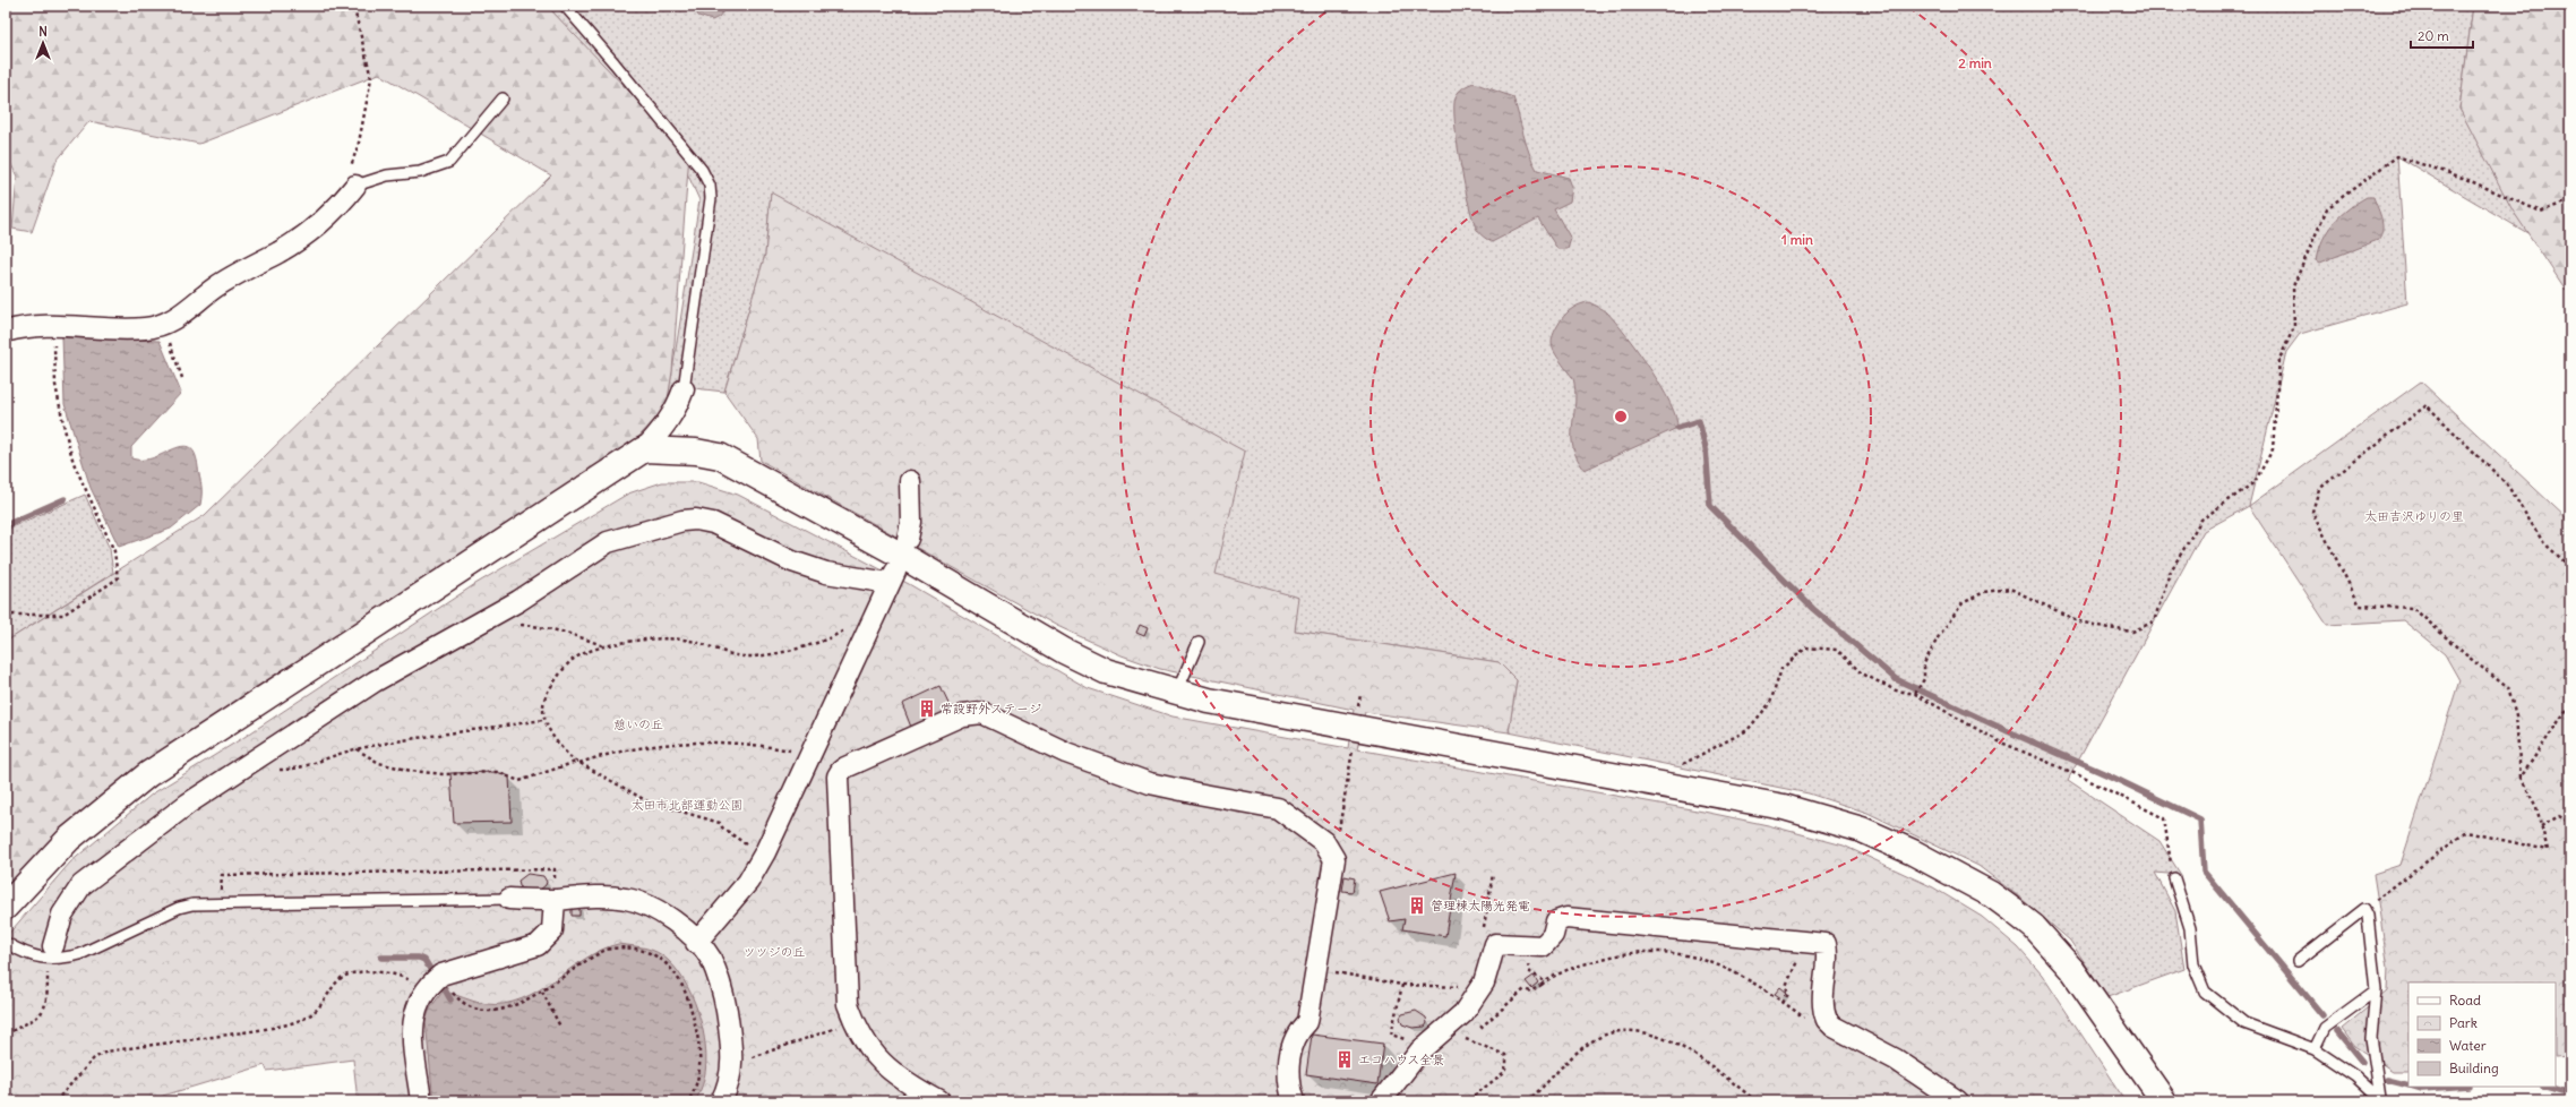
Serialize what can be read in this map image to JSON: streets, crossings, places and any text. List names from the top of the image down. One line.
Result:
{"parks":["太田吉沢ゆりの里","憩いの丘","太田市北部運動公園","ツツジの丘"],"places":{"building":["常設野外ステージ","管理棟太陽光発電","エコハウス全景"]},"legend":["Road","Park","Water","Building"],"scale_bar":"20 m","north":"top","rings":["2 min","1 min"]}
